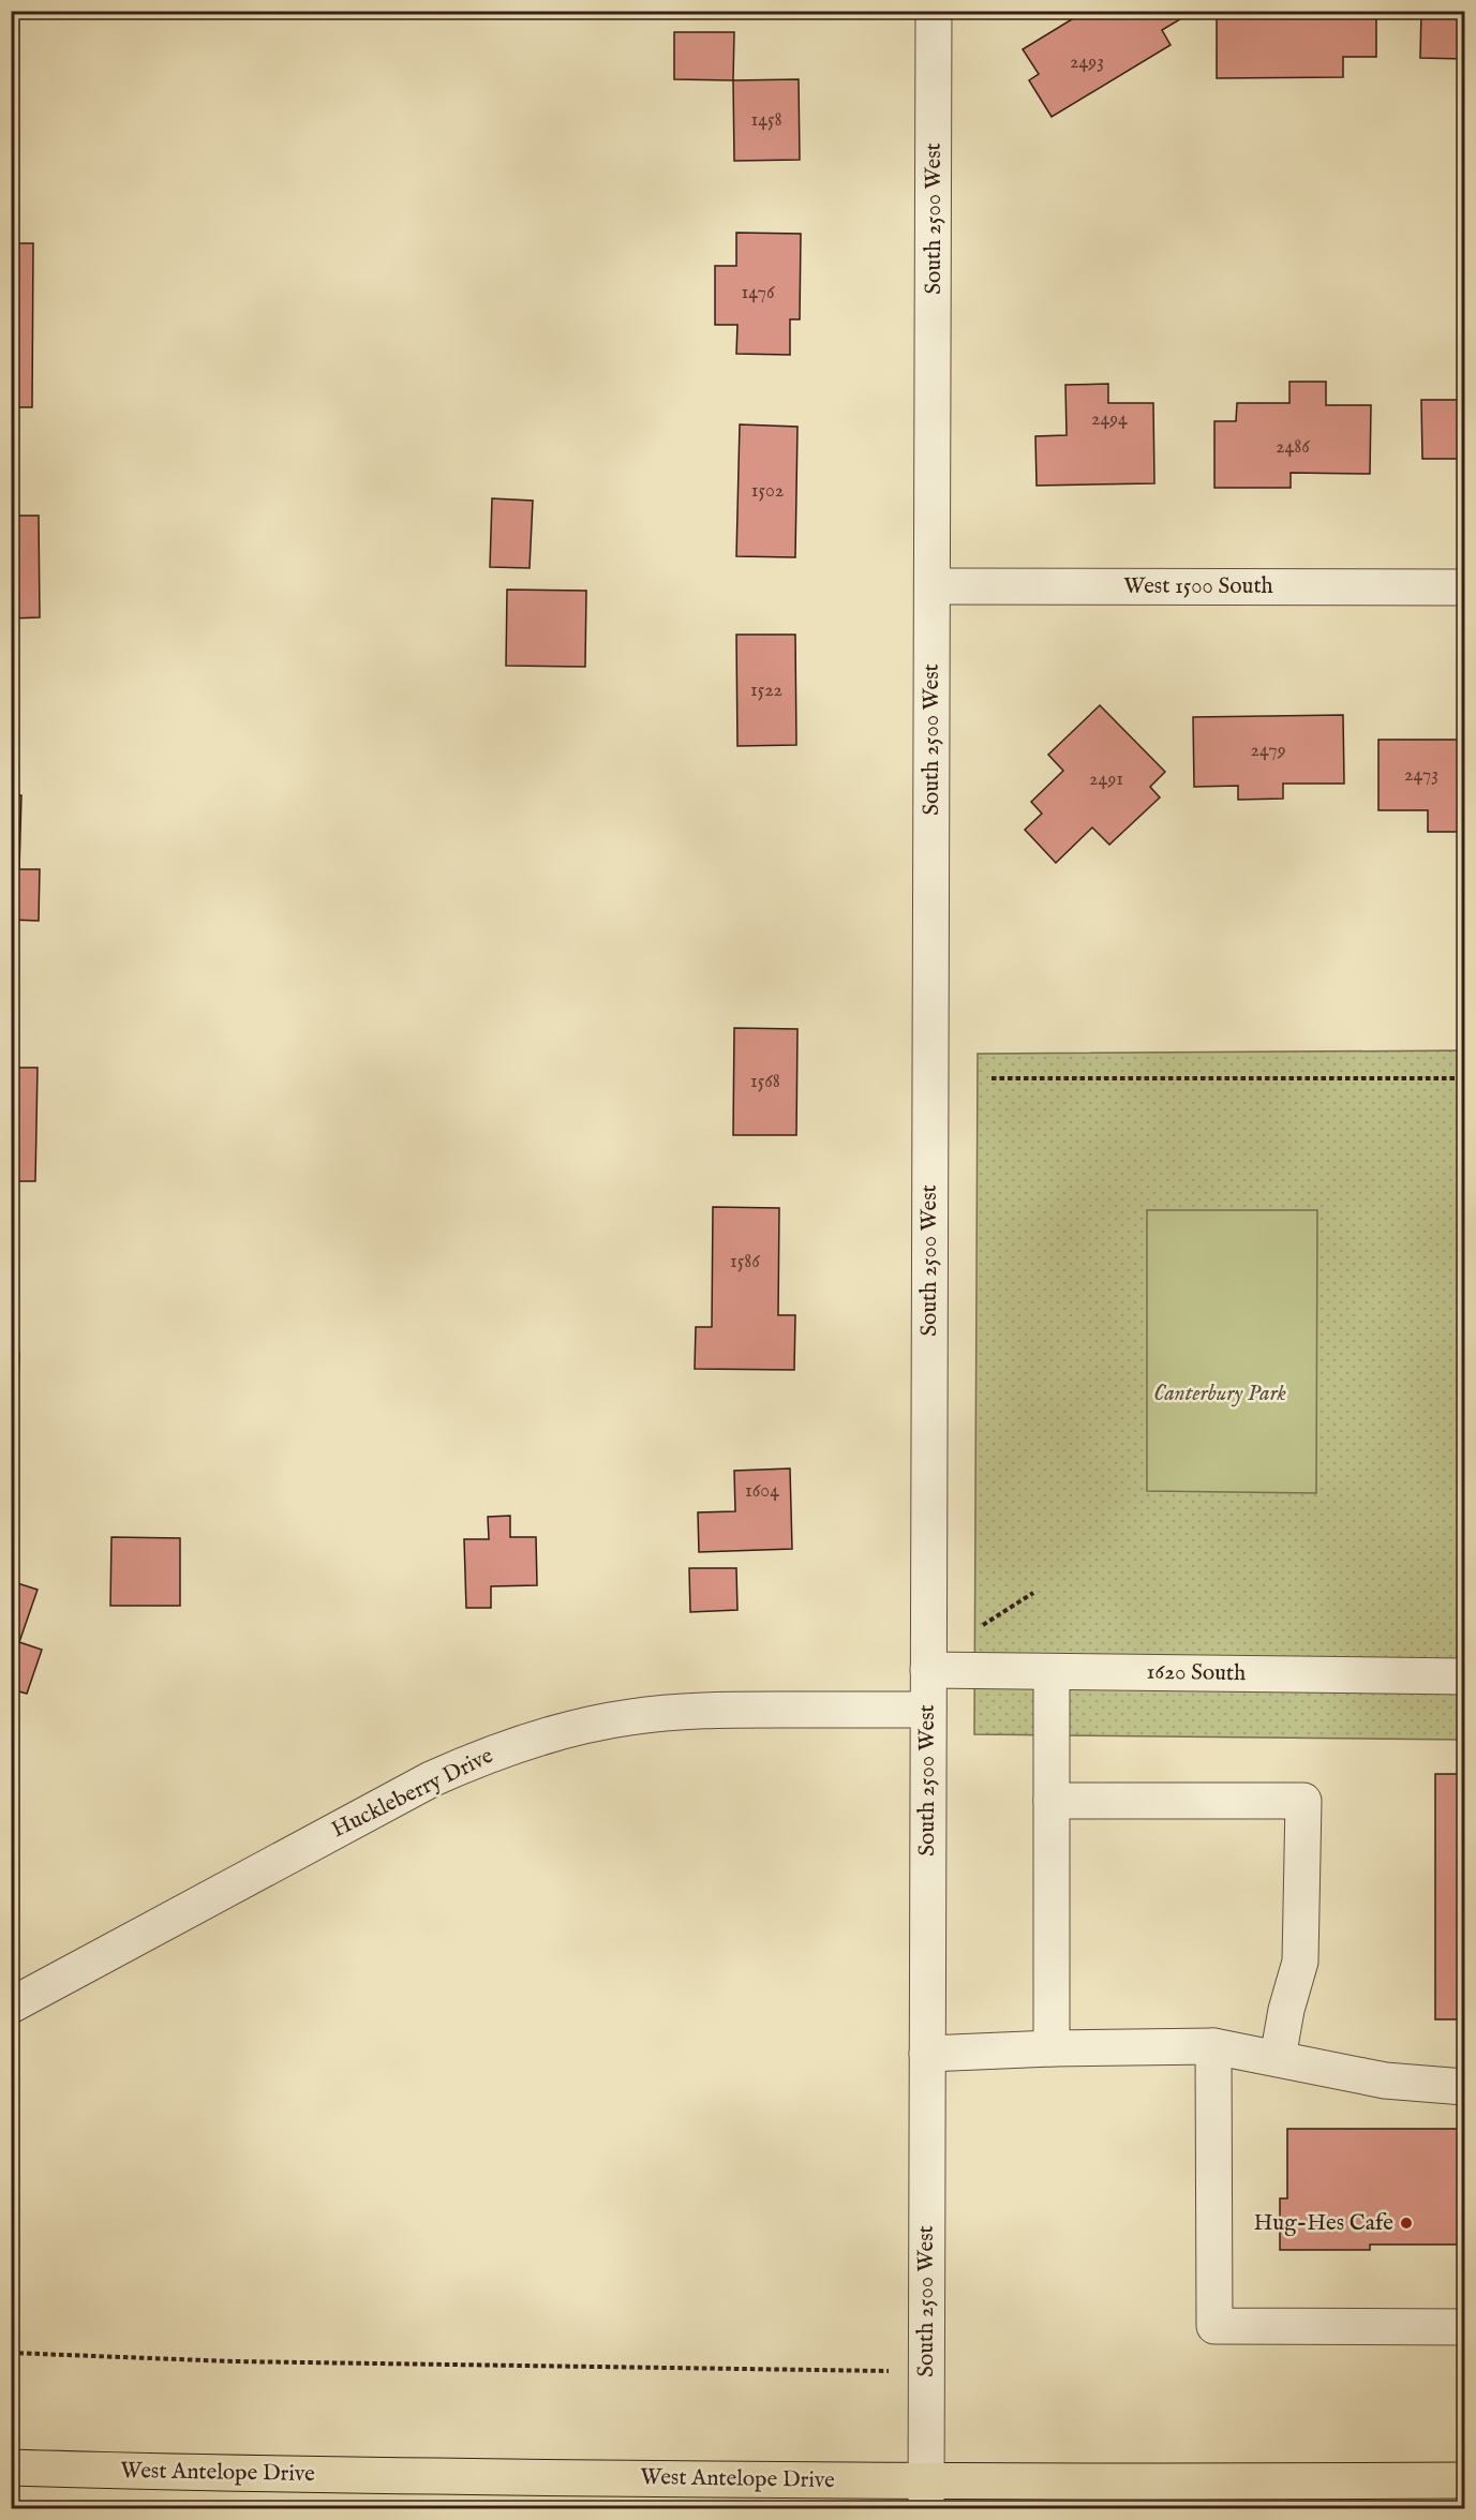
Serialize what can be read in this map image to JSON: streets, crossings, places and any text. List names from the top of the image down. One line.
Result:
{"streets":{"main road":["West Antelope Drive"],"street":["South 2500 West","West 1500 South","1620 South","Huckleberry Drive"]},"crossings":[["South 2500 West","West 1500 South"],["South 2500 West","1620 South"],["South 2500 West","Huckleberry Drive"],["South 2500 West","West Antelope Drive"]],"parks":["Canterbury Park"],"places":["Hug-Hes Cafe"],"house_numbers":["2493","1458","1476","2494","2486","1502","1522","2479","2473","2491","1568","1586","1604"]}
